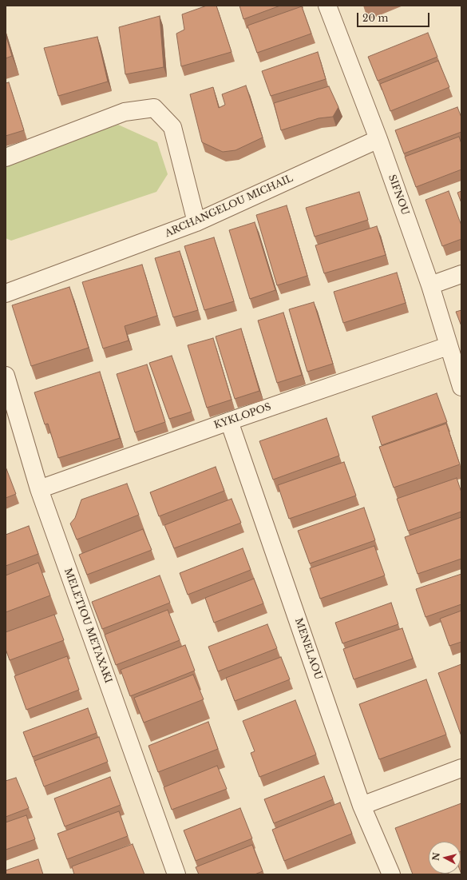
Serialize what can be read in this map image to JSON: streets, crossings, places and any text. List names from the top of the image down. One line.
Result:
{"streets":{"street":["SIFNOU","ARCHANGELOU MICHAIL","KYKLOPOS","MELETIOU METAXAKI","MENELAOU"]},"crossings":[["SIFNOU","ARCHANGELOU MICHAIL"],["SIFNOU","KYKLOPOS"],["KYKLOPOS","MELETIOU METAXAKI"],["KYKLOPOS","MENELAOU"]],"scale_bar":"20 m","north":"left"}
